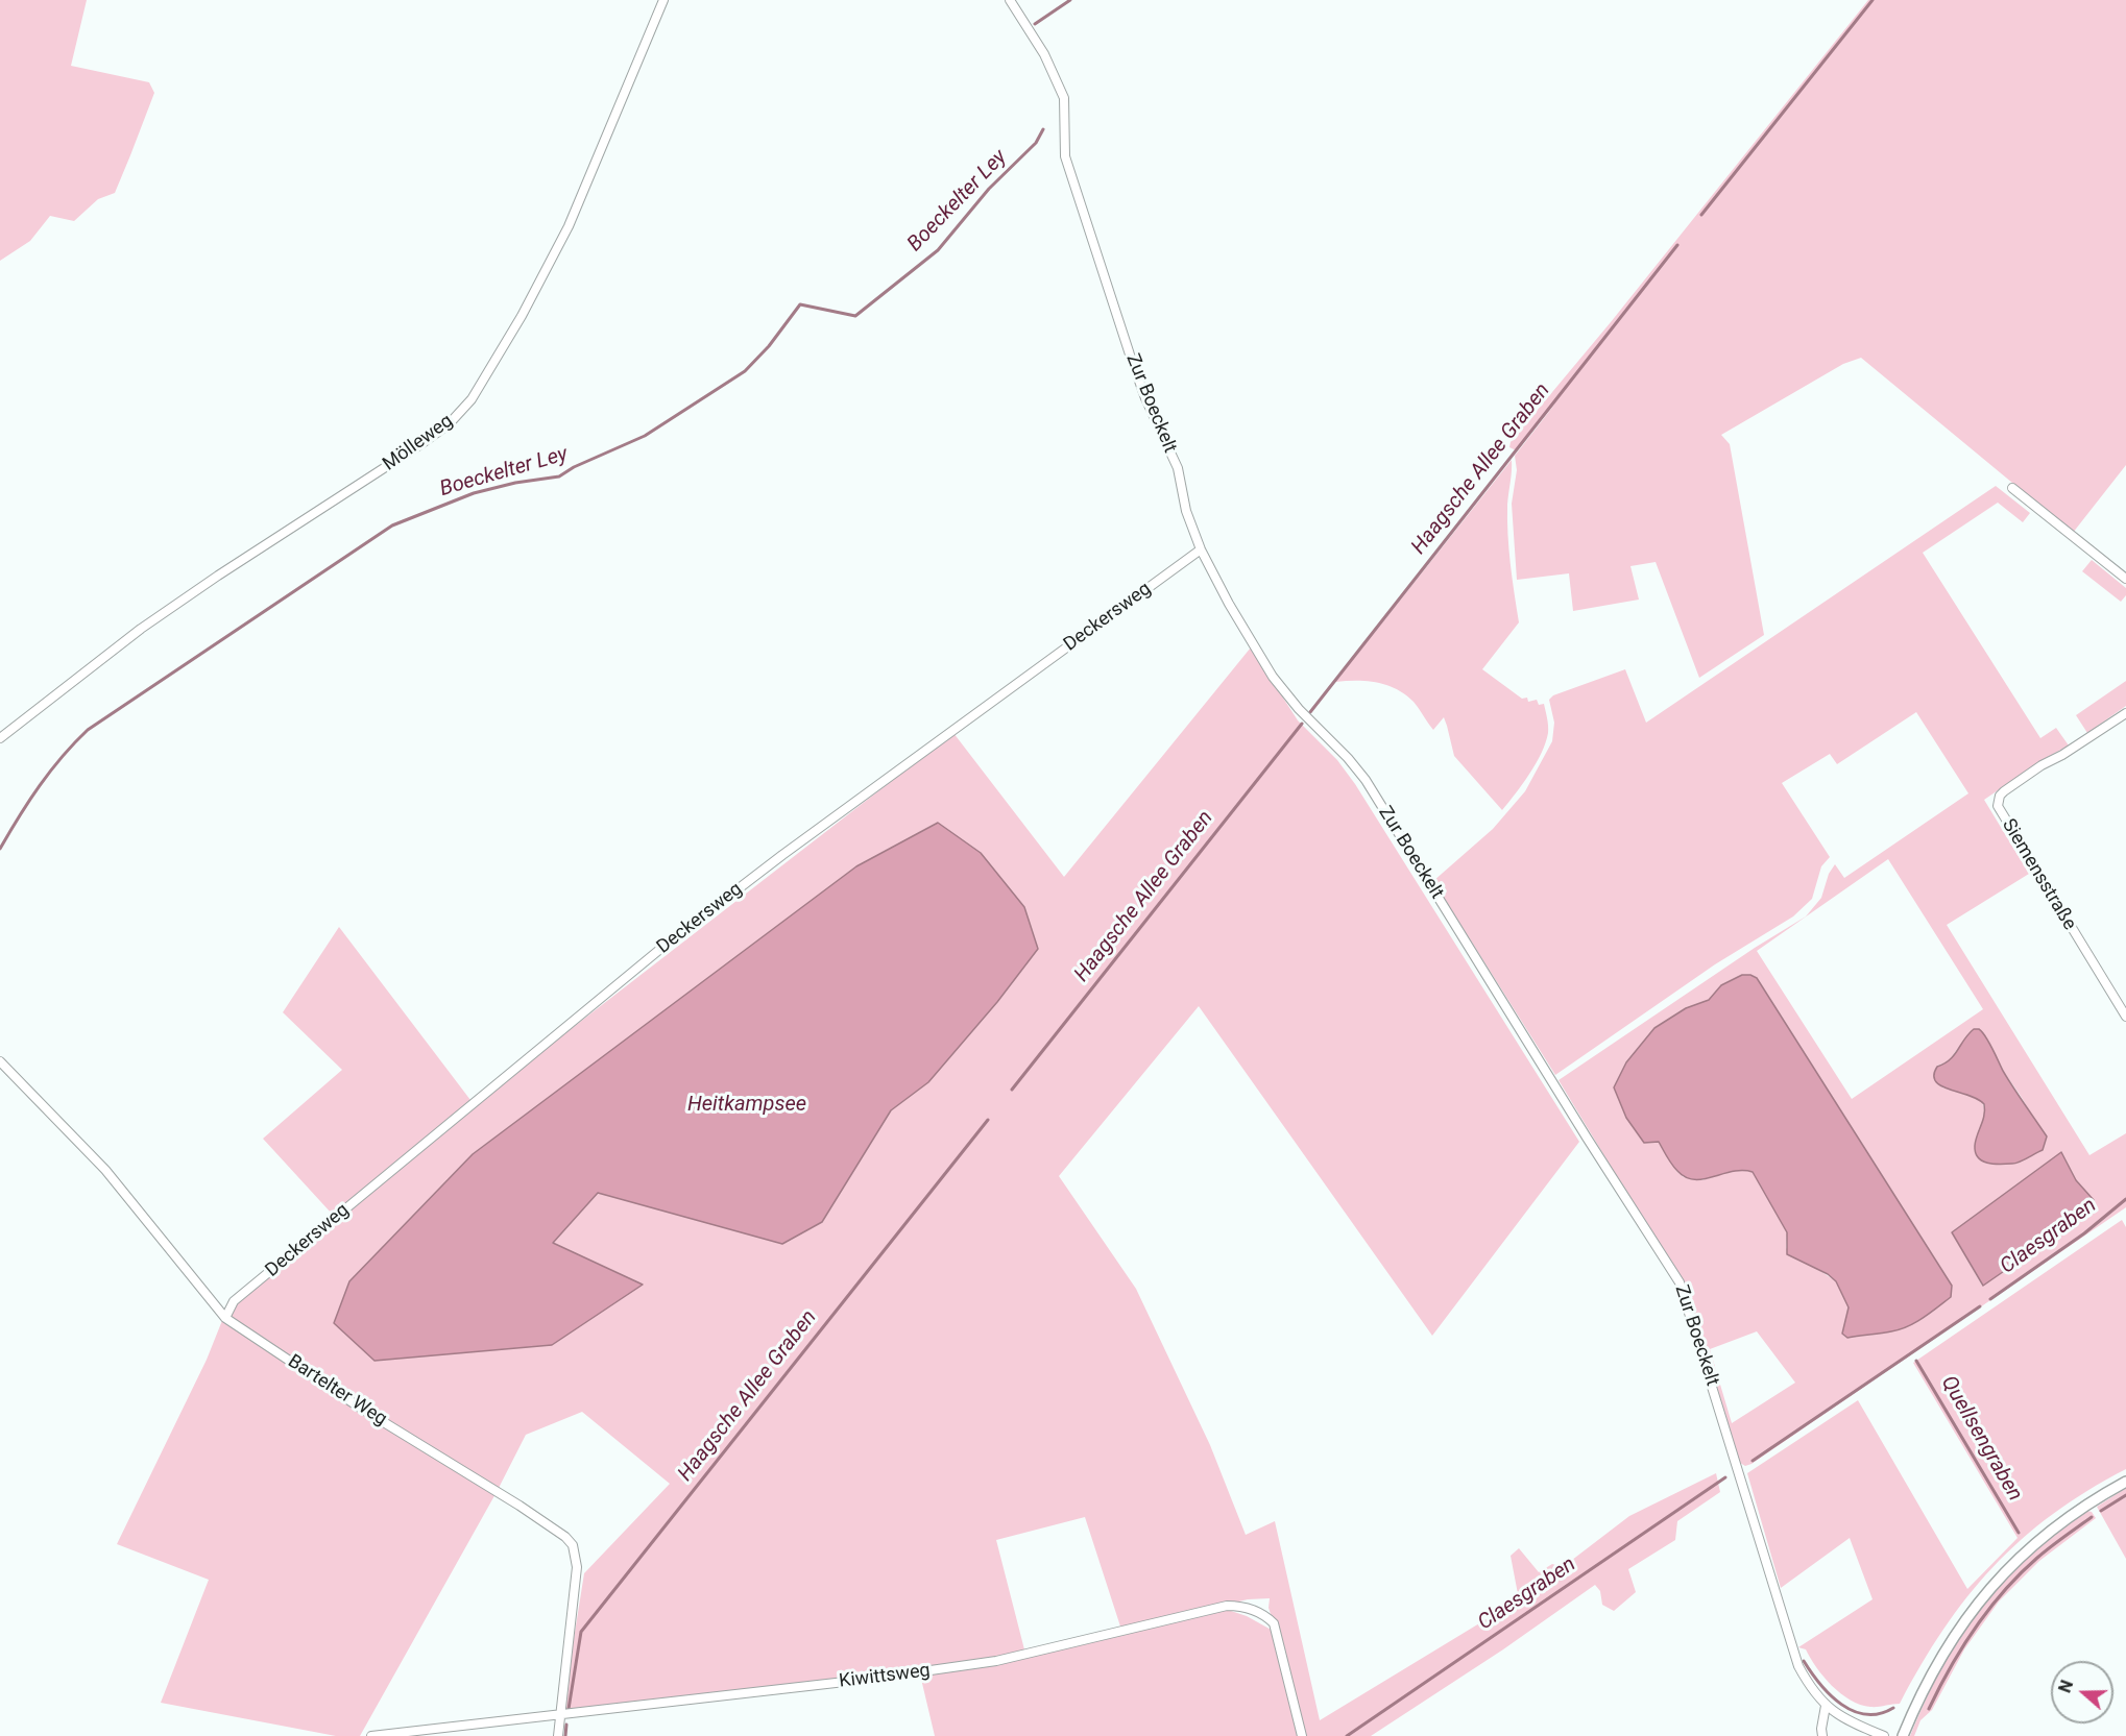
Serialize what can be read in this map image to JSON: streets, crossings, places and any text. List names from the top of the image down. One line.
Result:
{"streets":{"street":["Zur Boeckelt","Mölleweg","Deckersweg","Siemensstraße","Bartelter Weg","Kiwittsweg"]},"crossings":[["Zur Boeckelt","Deckersweg"],["Deckersweg","Bartelter Weg"],["Bartelter Weg","Kiwittsweg"]],"water":["Boeckelter Ley","Haagsche Allee Graben","Heitkampsee","Claesgraben","Quellsengraben"],"north":"left"}
